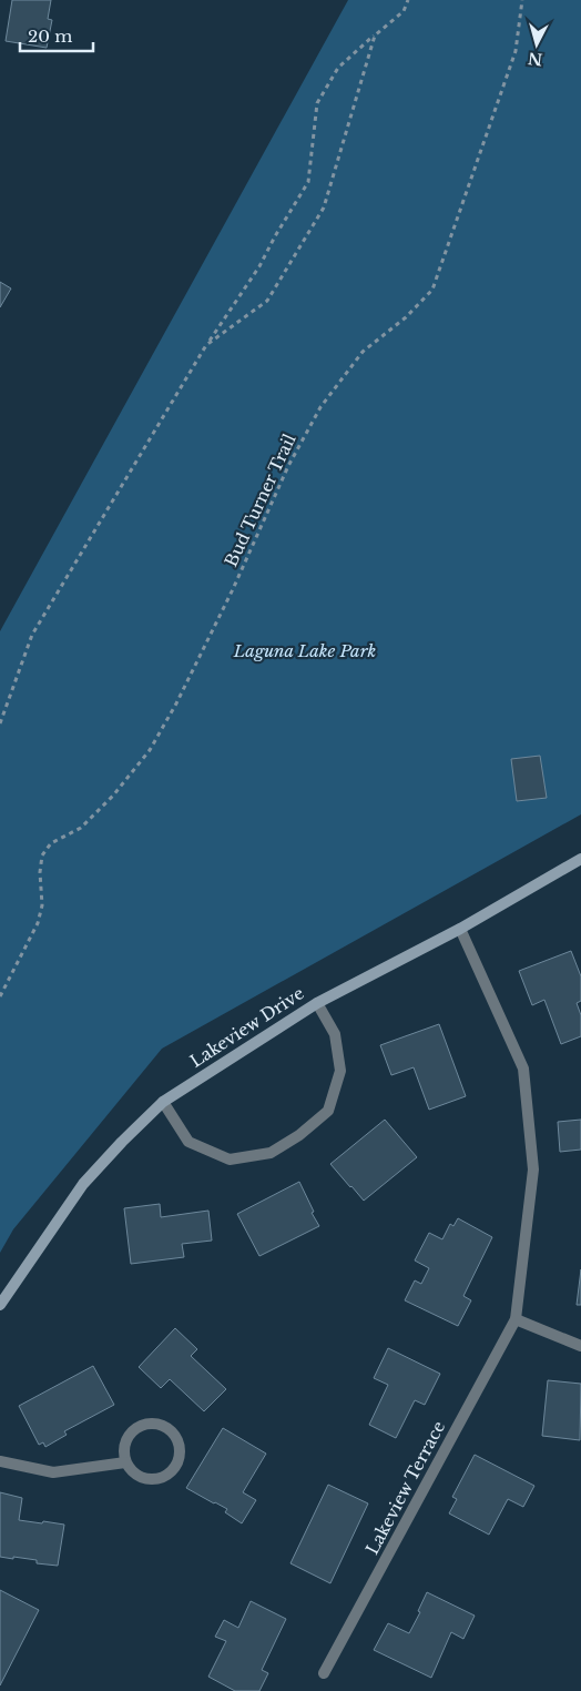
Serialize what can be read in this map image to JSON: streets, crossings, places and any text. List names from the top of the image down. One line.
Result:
{"streets":{"street":["Lakeview Drive","Lakeview Terrace"],"path":["Bud Turner Trail"]},"parks":["Laguna Lake Park"],"scale_bar":"20 m","north":"bottom"}
